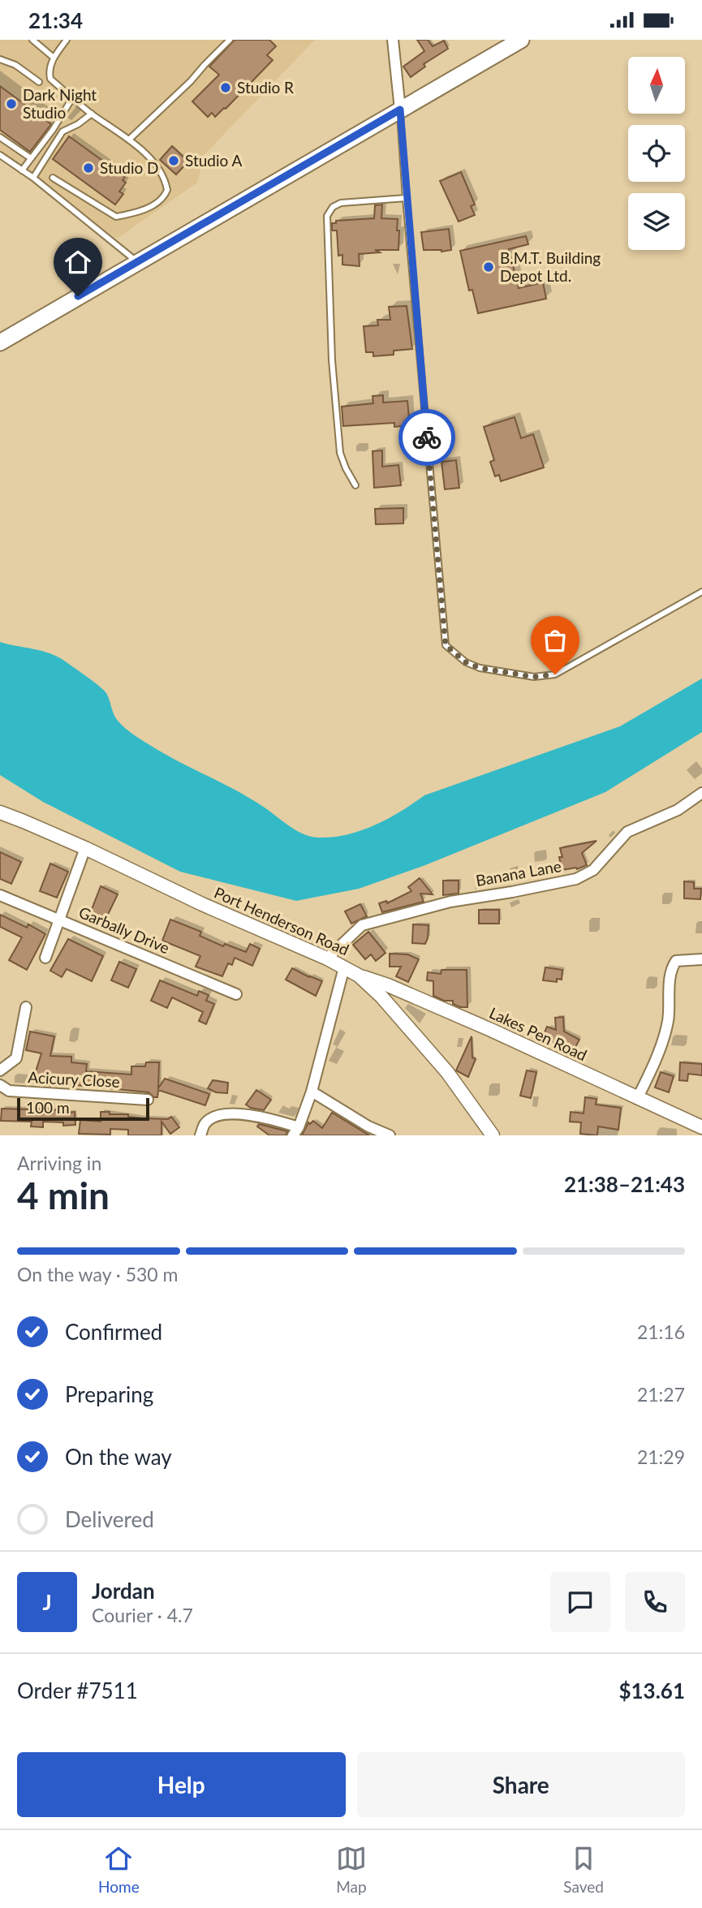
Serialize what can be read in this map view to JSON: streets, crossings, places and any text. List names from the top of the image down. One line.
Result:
{"streets":{"street":["Banana Lane","Port Henderson Road","Garbally Drive","Lakes Pen Road","Acicury Close"]},"crossings":[["Banana Lane","Port Henderson Road"],["Port Henderson Road","Lakes Pen Road"]],"places":["Studio R","Dark Night Studio","Studio A","Studio D","B.M.T. Building Depot Ltd."],"scale_bar":"100 m","north":"top","page":{"status":"21:34","scale":"100 m","heading":["4 min","Arriving in","21:38–21:43"],"panel":["Jordan","Courier · 4.7","Order #7511","$13.61"],"bar":"On the way · 530 m","list":[["Confirmed","21:16"],["Preparing","21:27"],["On the way","21:29"],"Delivered"],"round":"J","buttons":["Help","Share"],"tabs":["Home","Map","Saved"]}}
